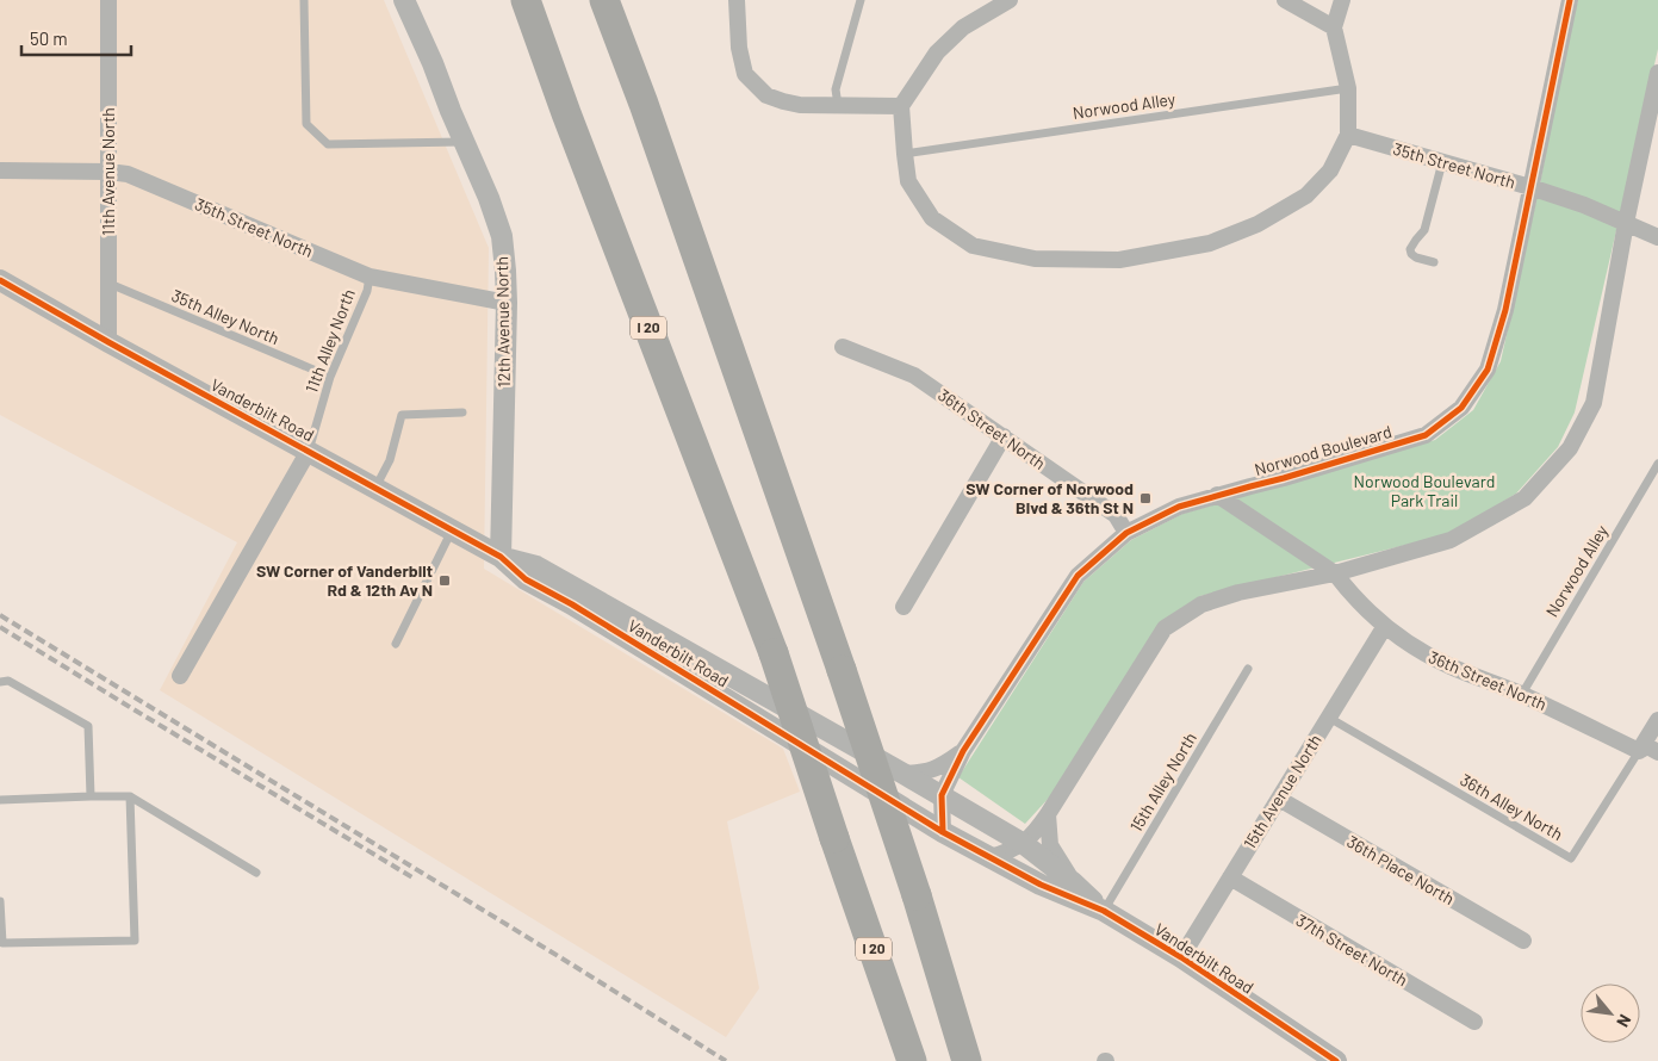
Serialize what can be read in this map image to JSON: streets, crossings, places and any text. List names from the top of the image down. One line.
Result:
{"streets":{"highway":["I 20"],"street":["35th Street North","11th Avenue North","12th Avenue North","Vanderbilt Road","36th Street North","Norwood Boulevard","15th Avenue North","36th Place North","37th Street North"],"lane":["Norwood Alley","35th Alley North","11th Alley North","15th Alley North","36th Alley North"]},"crossings":[["Norwood Alley","36th Street North"],["35th Street North","11th Avenue North"],["35th Street North","12th Avenue North"],["35th Street North","11th Alley North"],["35th Street North","Norwood Boulevard"],["11th Avenue North","35th Alley North"],["11th Avenue North","Vanderbilt Road"],["35th Alley North","11th Alley North"],["12th Avenue North","Vanderbilt Road"],["11th Alley North","Vanderbilt Road"],["Vanderbilt Road","Norwood Boulevard"],["Vanderbilt Road","15th Alley North"],["Vanderbilt Road","15th Avenue North"],["36th Street North","Norwood Boulevard"],["36th Street North","15th Avenue North"],["36th Street North","36th Alley North"],["15th Avenue North","36th Alley North"],["15th Avenue North","36th Place North"],["15th Avenue North","37th Street North"]],"parks":["Norwood Boulevard Park Trail"],"places":{"transit":["SW Corner of Norwood Blvd & 36th St N","SW Corner of Vanderbilt Rd & 12th Av N"]},"scale_bar":"50 m","north":"bottom right"}
